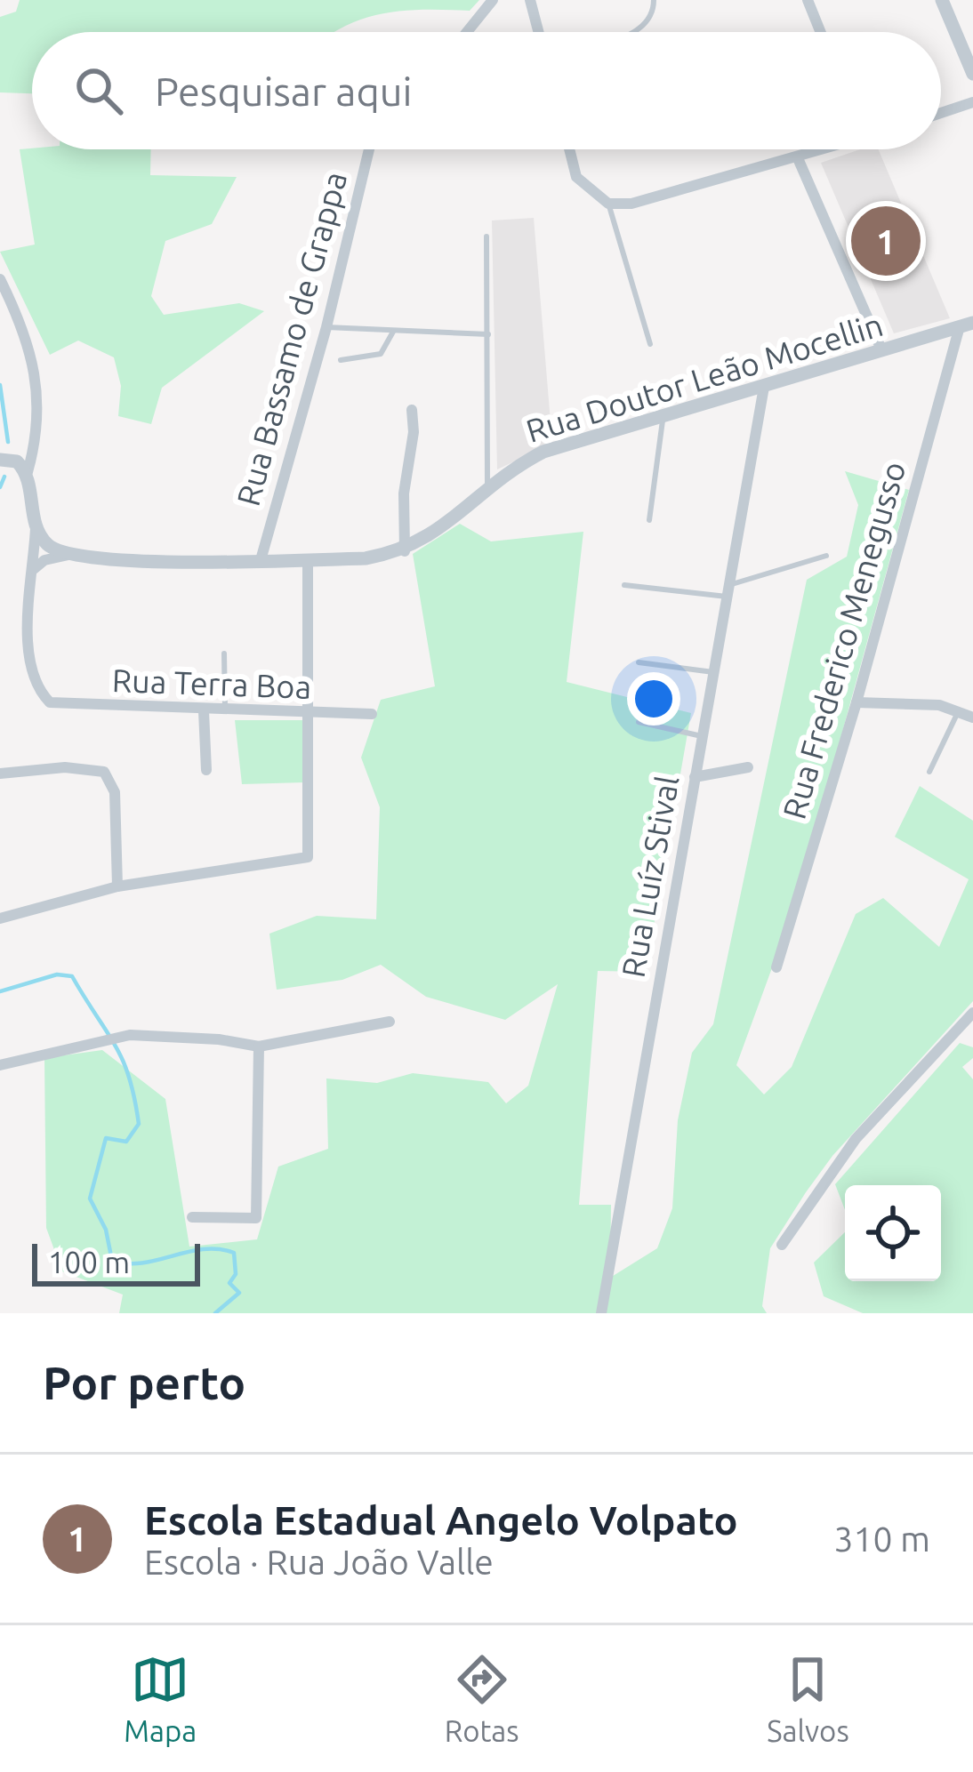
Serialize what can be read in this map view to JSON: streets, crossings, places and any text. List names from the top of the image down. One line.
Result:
{"streets":{"street":["Rua Bassamo de Grappa","Rua Doutor Leão Mocellin","Rua Frederico Menegusso","Rua Terra Boa","Rua Luíz Stival"]},"crossings":[["Rua Bassamo de Grappa","Rua Doutor Leão Mocellin"],["Rua Doutor Leão Mocellin","Rua Frederico Menegusso"],["Rua Doutor Leão Mocellin","Rua Luíz Stival"]],"scale_bar":"100 m","page":{"search":"Pesquisar aqui","pins":"1","scale":"100 m","heading":"Por perto","list":[{"mark":"1","name":"Escola Estadual Angelo Volpato","note":"Escola · Rua João Valle","value":"310 m"}],"nav":["Mapa","Rotas","Salvos"]}}
